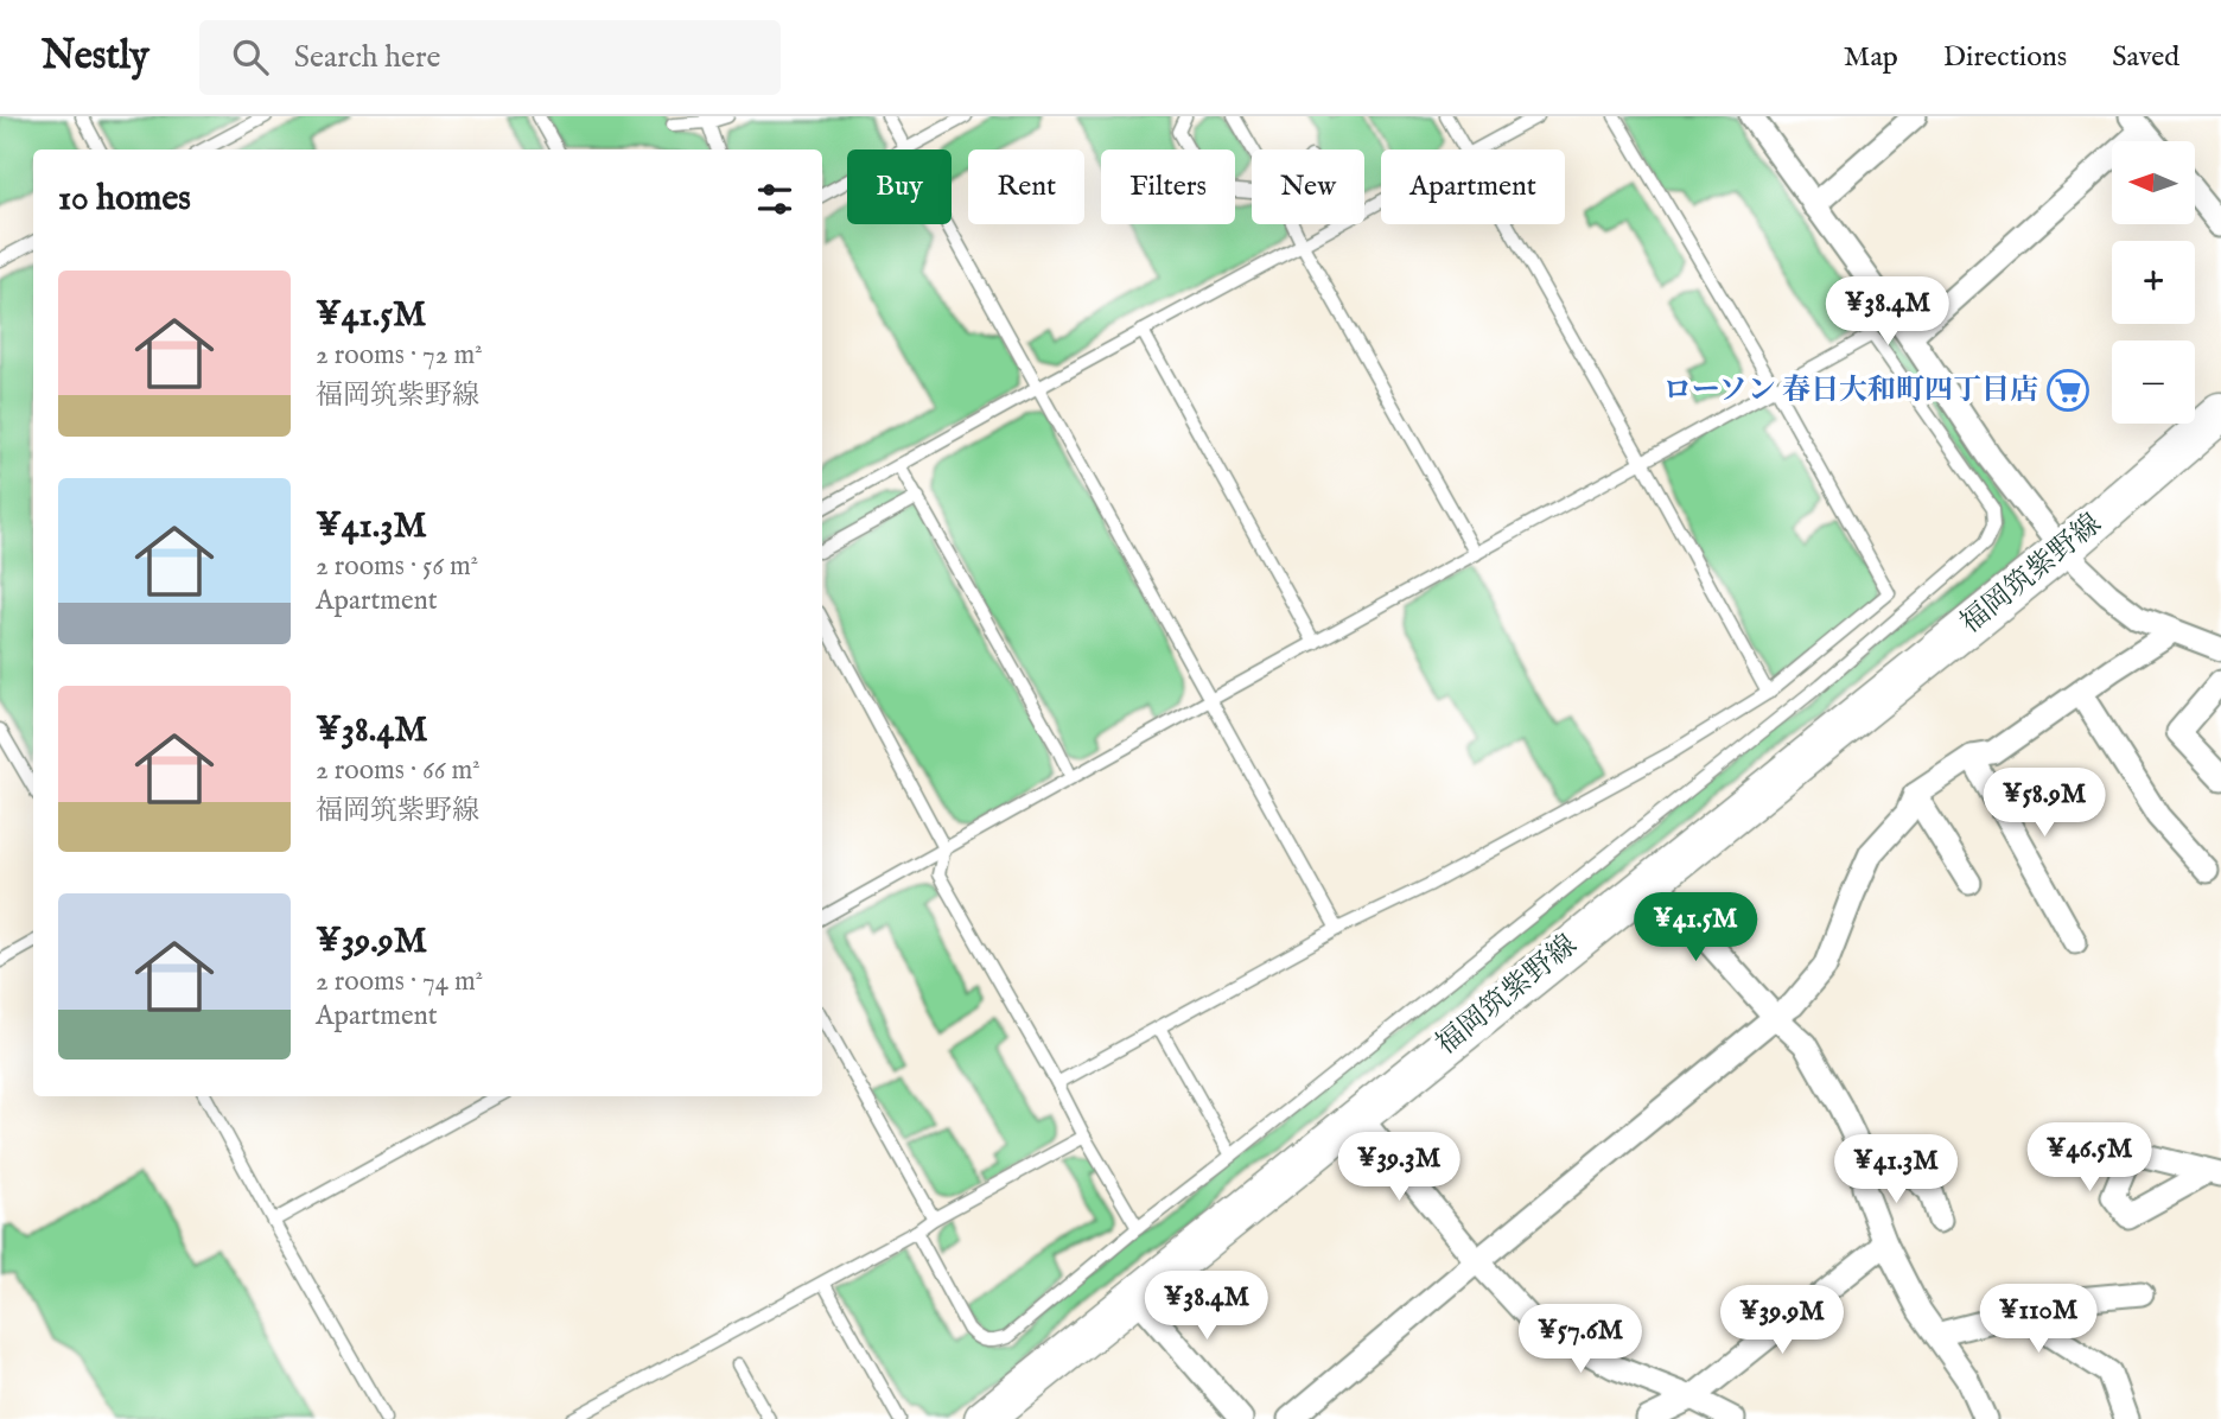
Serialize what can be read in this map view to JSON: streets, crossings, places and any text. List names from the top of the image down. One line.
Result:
{"streets":{"main road":["福岡筑紫野線"]},"places":{"supermarket":["ローソン 春日大和町四丁目店"]},"north":"left","page":{"header":"Nestly","search":"Search here","nav":["Map","Directions","Saved"],"map_buttons":["+","−"],"chip":["Buy","Rent","Filters","New","Apartment"],"heading":"10 homes","list":[{"name":"¥41.5M","note":"2 rooms · 72 m² · 福岡筑紫野線"},{"name":"¥41.3M","note":"2 rooms · 56 m² · Apartment"},{"name":"¥38.4M","note":"2 rooms · 66 m² · 福岡筑紫野線"},{"name":"¥39.9M","note":"2 rooms · 74 m² · Apartment"}],"price":["¥38.4M","¥58.9M","¥41.5M","¥46.5M","¥39.3M","¥41.3M","¥38.4M","¥110M","¥39.9M","¥57.6M"]}}
